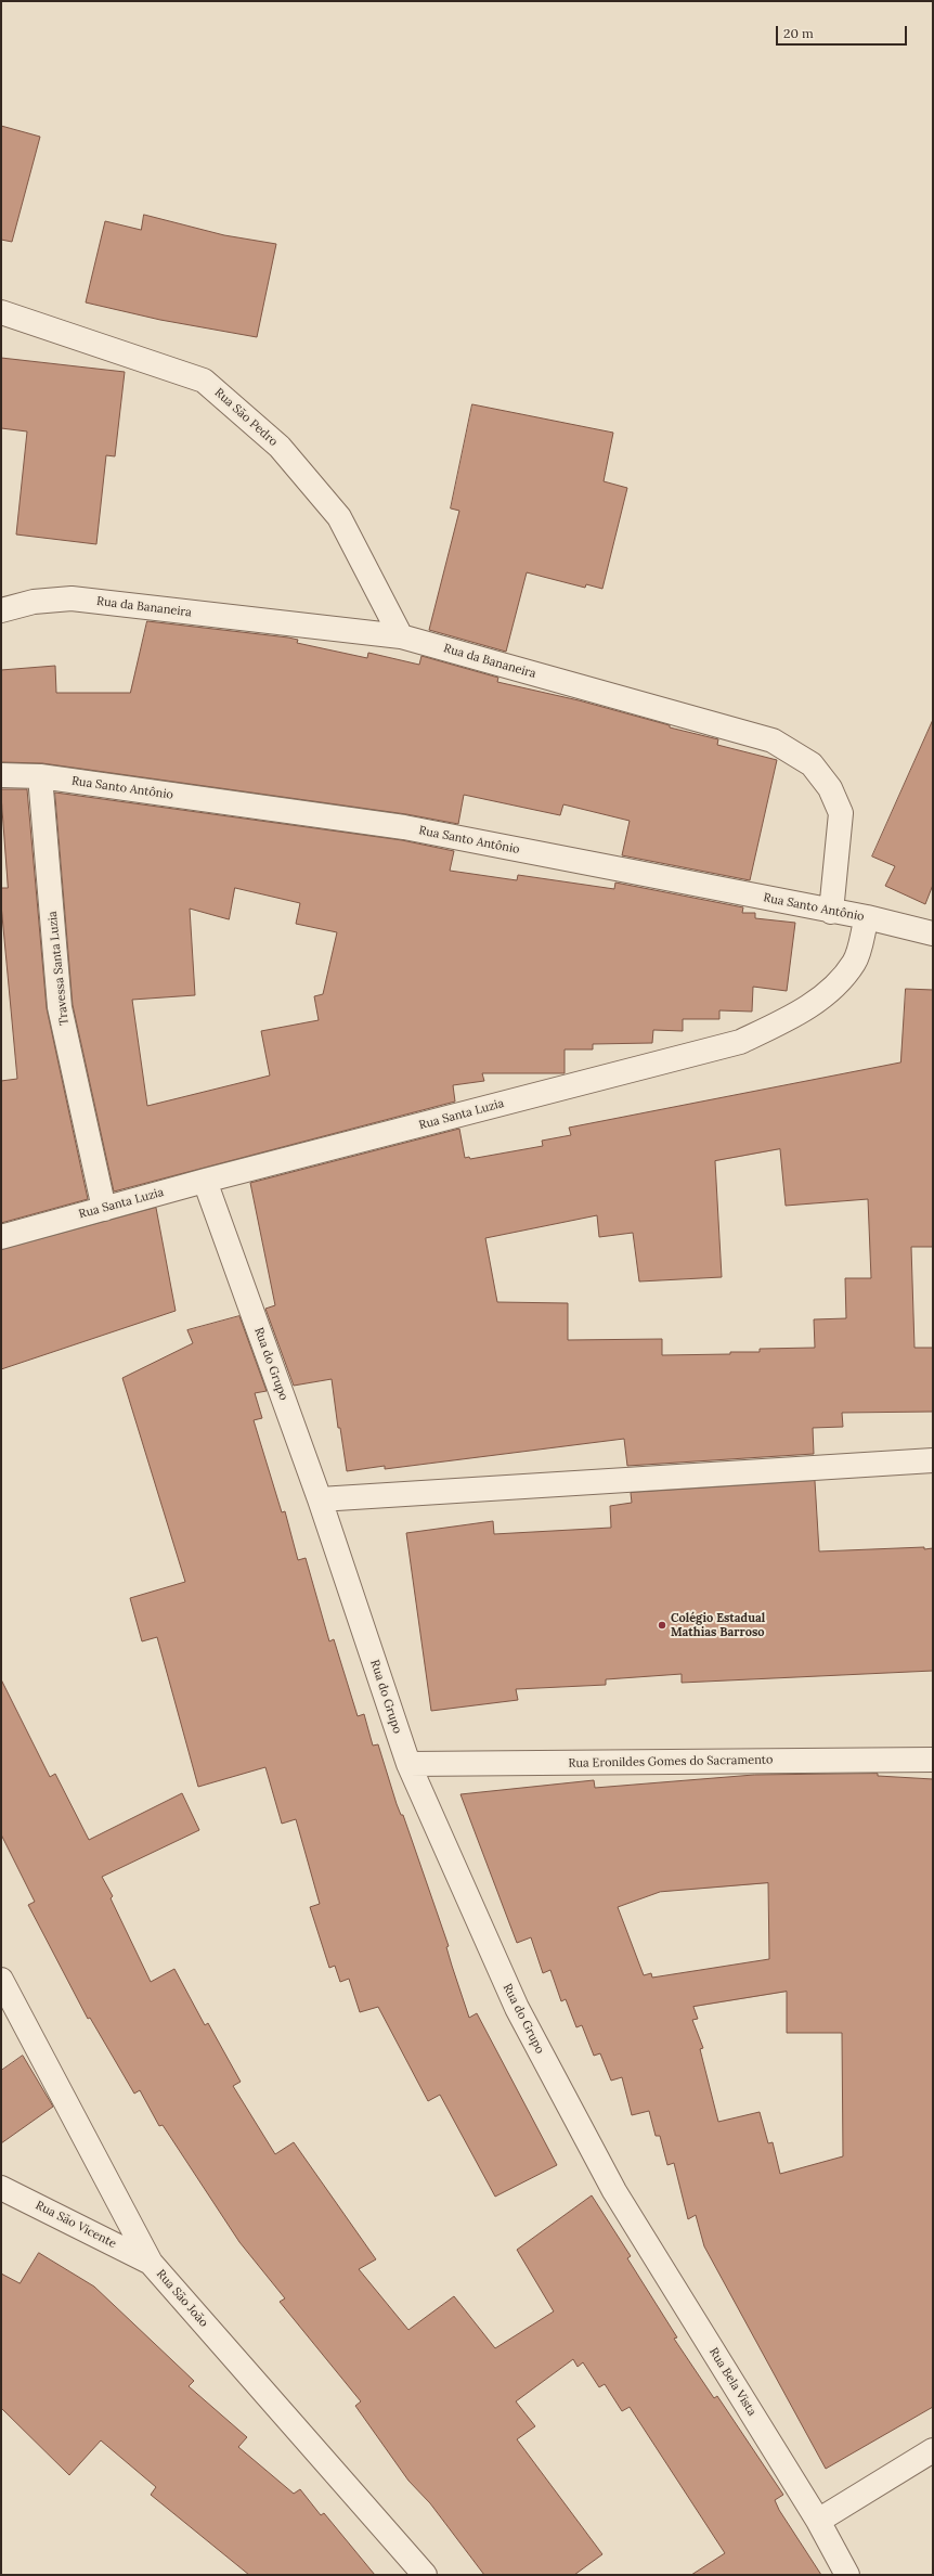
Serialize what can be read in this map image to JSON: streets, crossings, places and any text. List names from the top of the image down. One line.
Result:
{"streets":{"street":["Rua São Pedro","Rua da Bananeira","Rua Santo Antônio","Travessa Santa Luzia","Rua Santa Luzia","Rua do Grupo","Rua Eronildes Gomes do Sacramento","Rua São Vicente","Rua São João","Rua Bela Vista"]},"crossings":[["Rua São Pedro","Rua da Bananeira"],["Rua da Bananeira","Rua Santo Antônio"],["Rua Santo Antônio","Travessa Santa Luzia"],["Rua Santo Antônio","Rua Santa Luzia"],["Travessa Santa Luzia","Rua Santa Luzia"],["Rua Santa Luzia","Rua do Grupo"],["Rua do Grupo","Rua Eronildes Gomes do Sacramento"],["Rua do Grupo","Rua Bela Vista"],["Rua São Vicente","Rua São João"]],"places":["Colégio Estadual Mathias Barroso"],"scale_bar":"20 m"}
